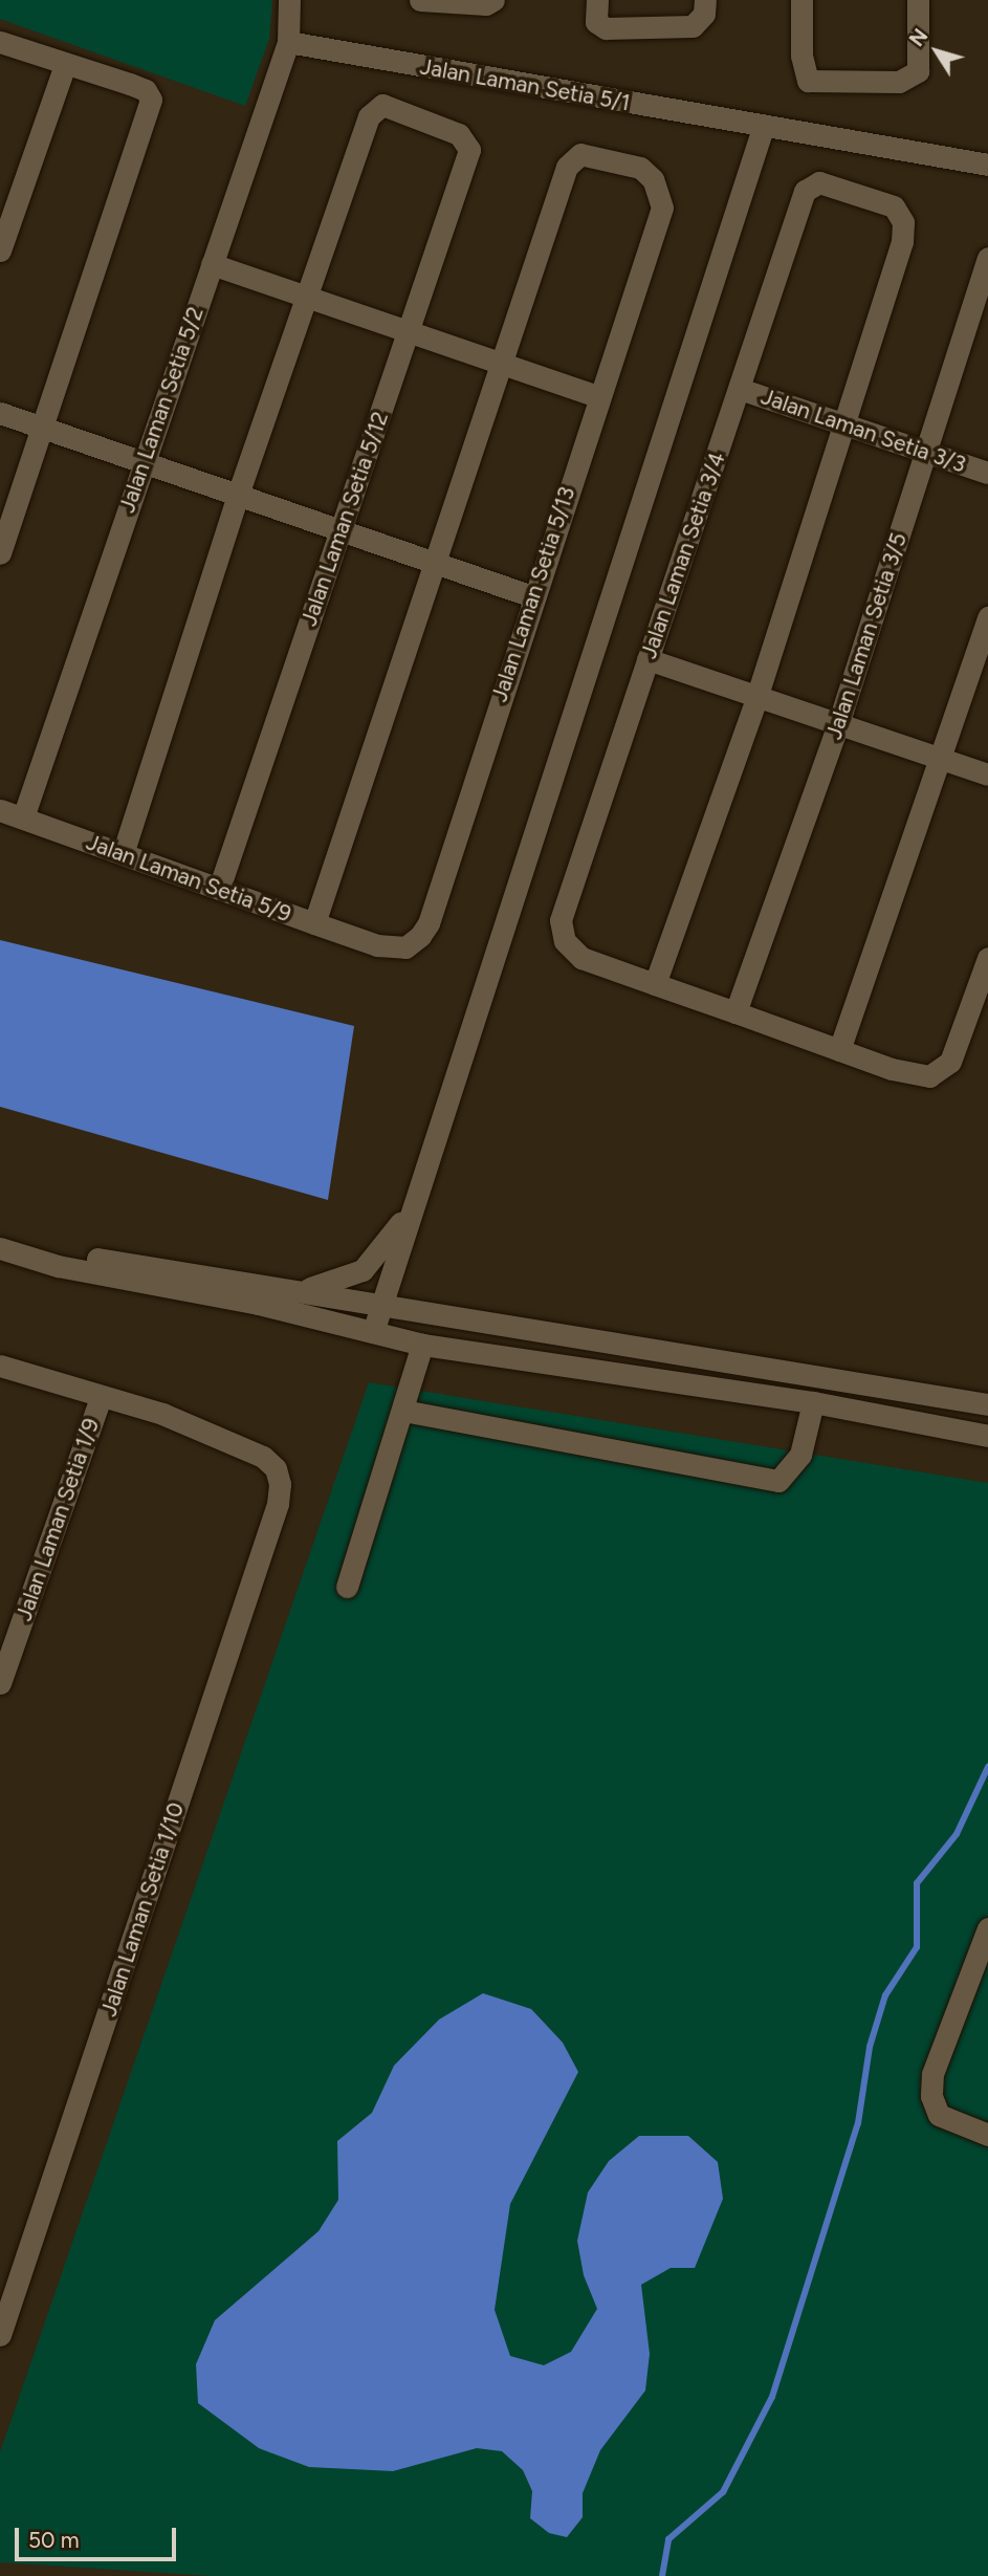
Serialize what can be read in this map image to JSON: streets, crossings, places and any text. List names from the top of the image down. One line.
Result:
{"streets":{"street":["Jalan Laman Setia 5/1","Jalan Laman Setia 5/2","Jalan Laman Setia 3/3","Jalan Laman Setia 5/12","Jalan Laman Setia 3/4","Jalan Laman Setia 5/13","Jalan Laman Setia 3/5","Jalan Laman Setia 5/9","Jalan Laman Setia 1/9","Jalan Laman Setia 1/10"]},"crossings":[["Jalan Laman Setia 5/1","Jalan Laman Setia 5/2"],["Jalan Laman Setia 5/2","Jalan Laman Setia 5/9"],["Jalan Laman Setia 3/3","Jalan Laman Setia 3/4"],["Jalan Laman Setia 3/3","Jalan Laman Setia 3/5"],["Jalan Laman Setia 5/12","Jalan Laman Setia 5/9"],["Jalan Laman Setia 5/13","Jalan Laman Setia 5/9"],["Jalan Laman Setia 1/9","Jalan Laman Setia 1/10"]],"scale_bar":"50 m","north":"top left"}
